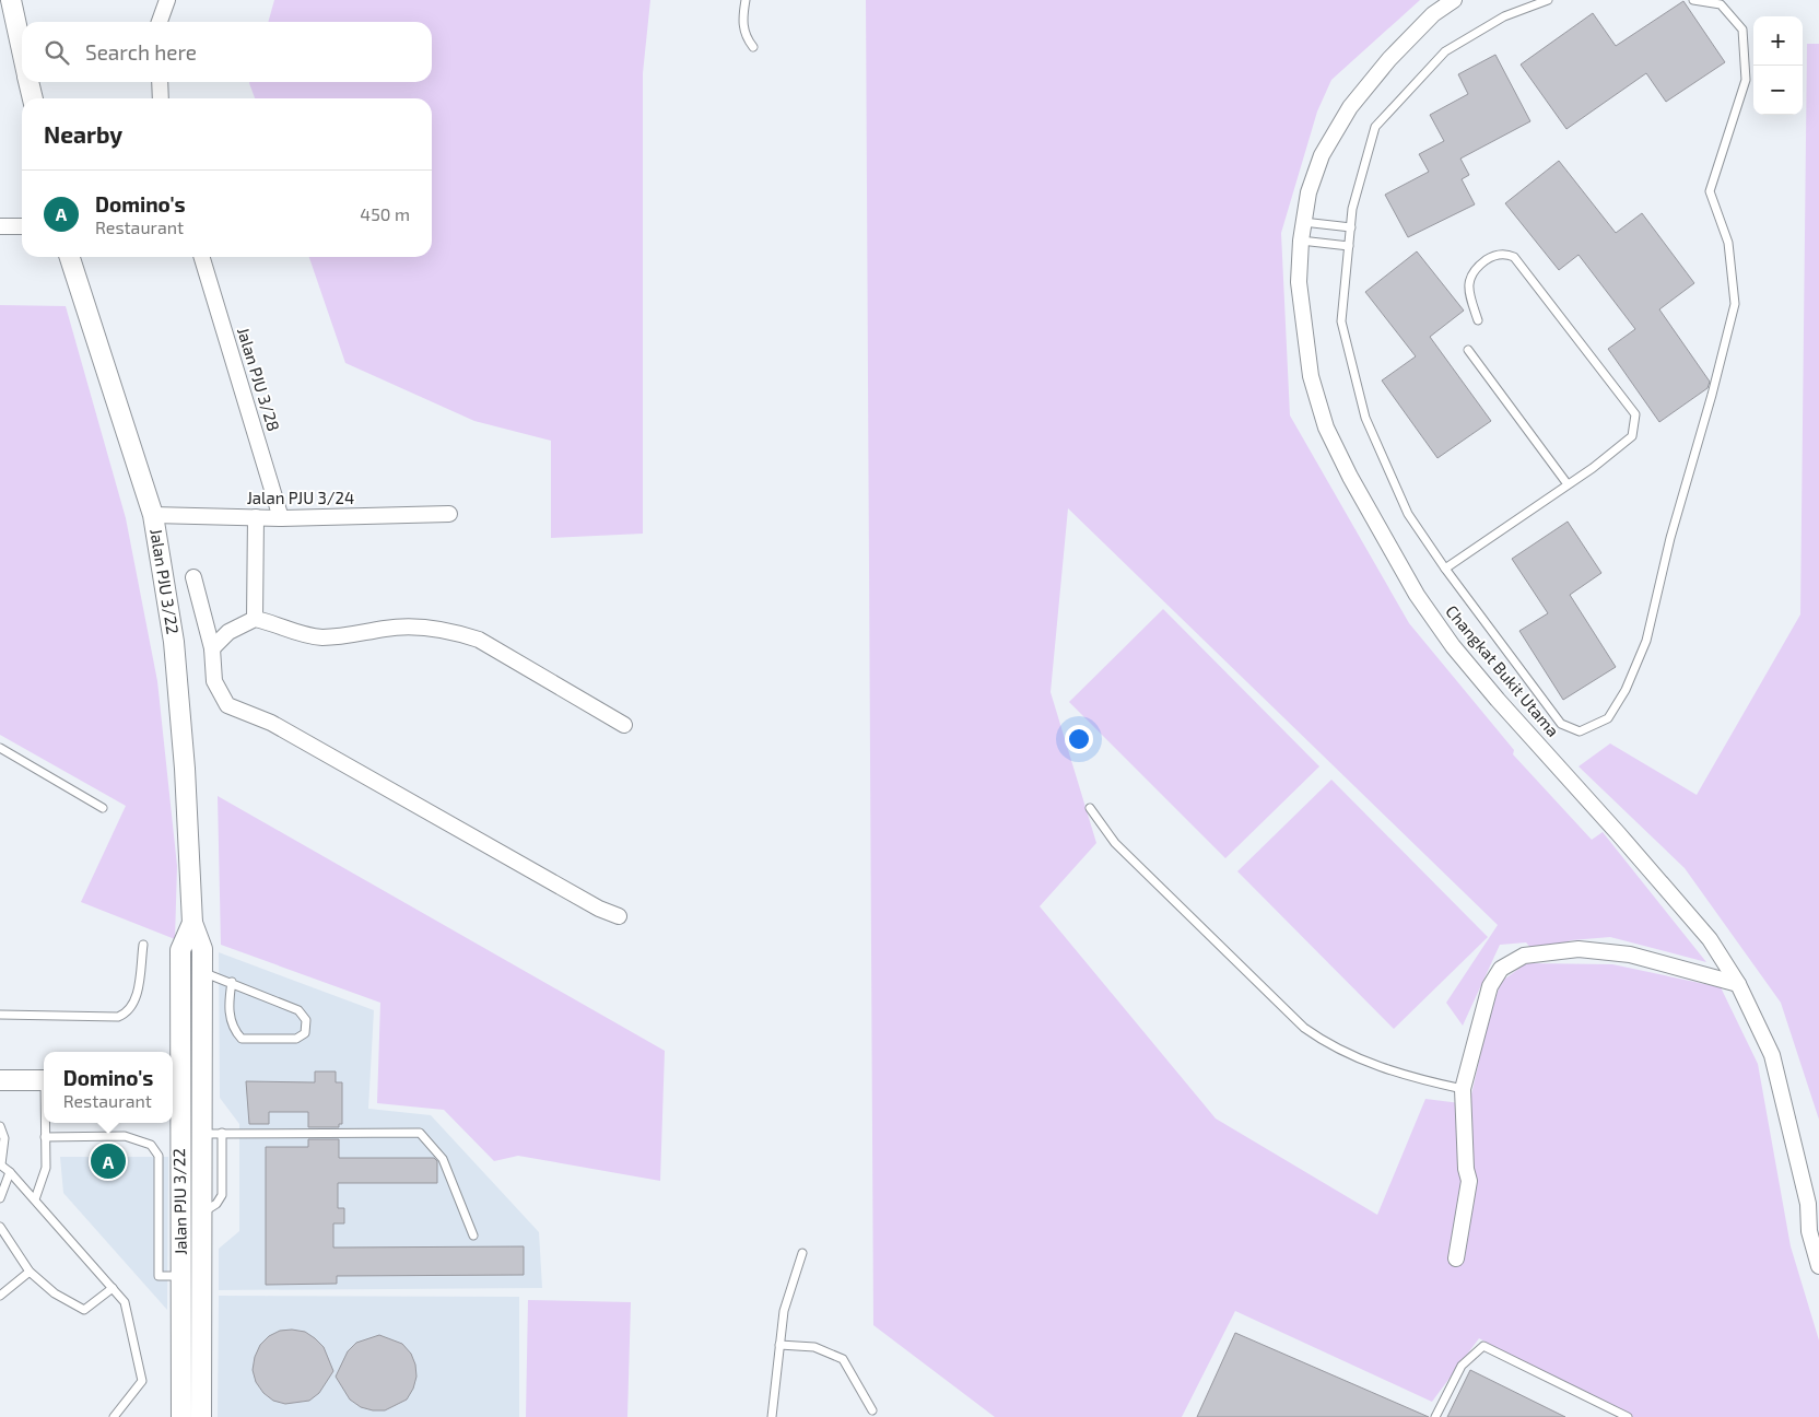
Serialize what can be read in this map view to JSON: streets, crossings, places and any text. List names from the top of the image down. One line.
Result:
{"streets":{"street":["Jalan PJU 3/28","Jalan PJU 3/24","Jalan PJU 3/22","Changkat Bukit Utama"]},"crossings":[["Jalan PJU 3/28","Jalan PJU 3/24"],["Jalan PJU 3/24","Jalan PJU 3/22"]],"page":{"map_buttons":["+","−"],"search":"Search here","heading":"Nearby","list":[{"mark":"A","name":"Domino's","note":"Restaurant","value":"450 m"}],"popup":["Domino's","Restaurant"],"pins":"A"}}
